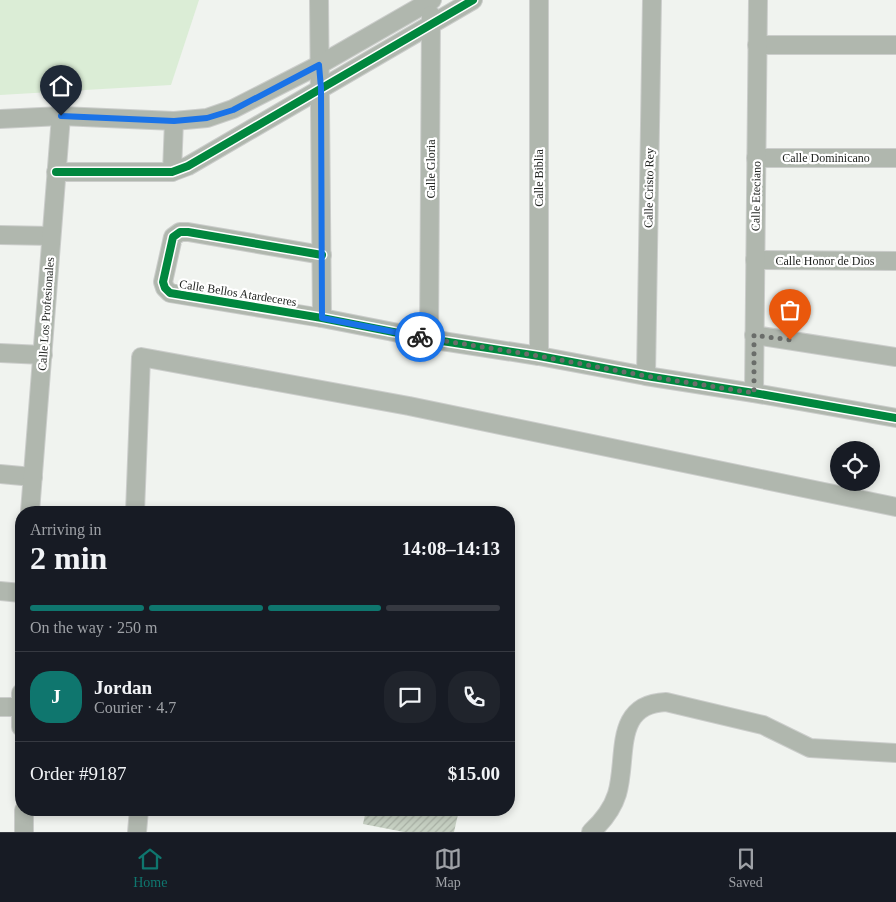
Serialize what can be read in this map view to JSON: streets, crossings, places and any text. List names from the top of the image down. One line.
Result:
{"streets":{"street":["Calle Dominicano","Calle Gloria","Calle Biblia","Calle Cristo Rey","Calle Eteciano","Calle Honor de Dios","Calle Bellos Atardeceres","Calle Los Profesionales"]},"crossings":[["Calle Dominicano","Calle Eteciano"],["Calle Gloria","Calle Bellos Atardeceres"],["Calle Biblia","Calle Bellos Atardeceres"],["Calle Cristo Rey","Calle Bellos Atardeceres"],["Calle Eteciano","Calle Honor de Dios"],["Calle Eteciano","Calle Bellos Atardeceres"]],"page":{"heading":["2 min","Arriving in","14:08–14:13"],"panel":["Jordan","Courier · 4.7","Order #9187","$15.00"],"bar":"On the way · 250 m","round":"J","tabs":["Home","Map","Saved"]}}
